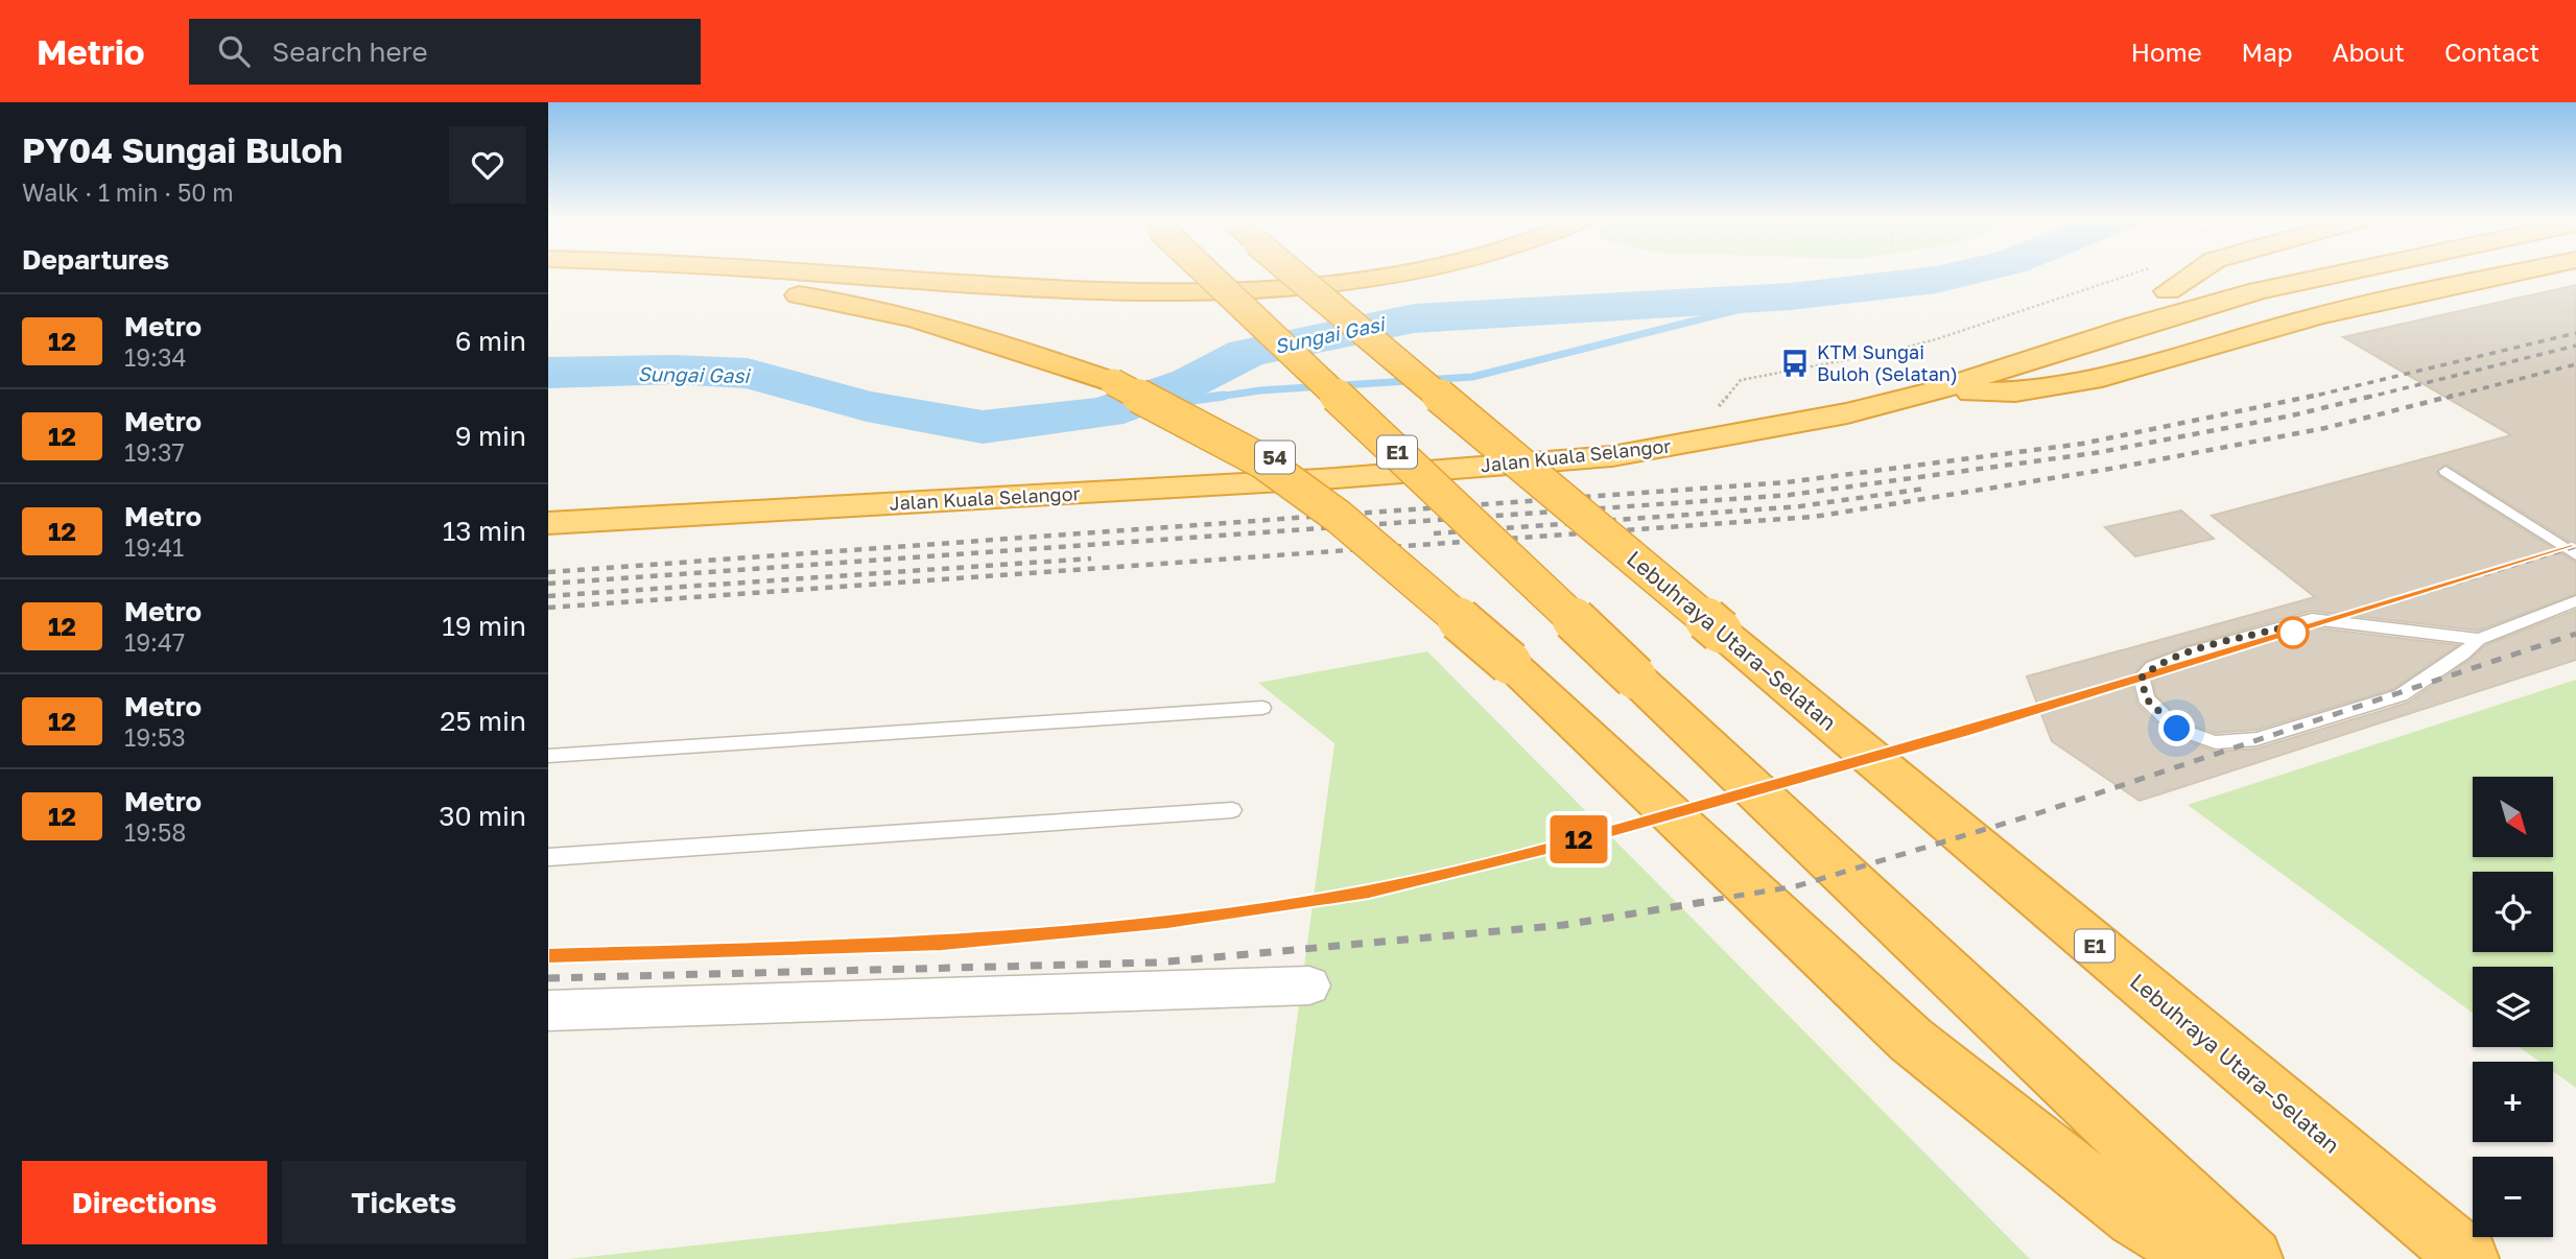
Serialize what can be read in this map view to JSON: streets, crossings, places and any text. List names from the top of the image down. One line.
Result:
{"streets":{"highway":["E1","Jalan Kuala Selangor","54","Lebuhraya Utara–Selatan"]},"water":["Sungai Gasi"],"places":{"bus stop":["KTM Sungai Buloh (Selatan)"]},"lines":["metro line 12"],"north":"bottom right","page":{"header":"Metrio","search":"Search here","nav":["Home","Map","About","Contact"],"heading":[["PY04 Sungai Buloh","Walk · 1 min · 50 m"],"Departures"],"on_map":"12","list":[{"mark":"12","name":"Metro","note":"19:34","value":"6 min"},{"mark":"12","name":"Metro","note":"19:37","value":"9 min"},{"mark":"12","name":"Metro","note":"19:41","value":"13 min"},{"mark":"12","name":"Metro","note":"19:47","value":"19 min"},{"mark":"12","name":"Metro","note":"19:53","value":"25 min"},{"mark":"12","name":"Metro","note":"19:58","value":"30 min"}],"map_buttons":["+","−"],"buttons":["Directions","Tickets"]}}
